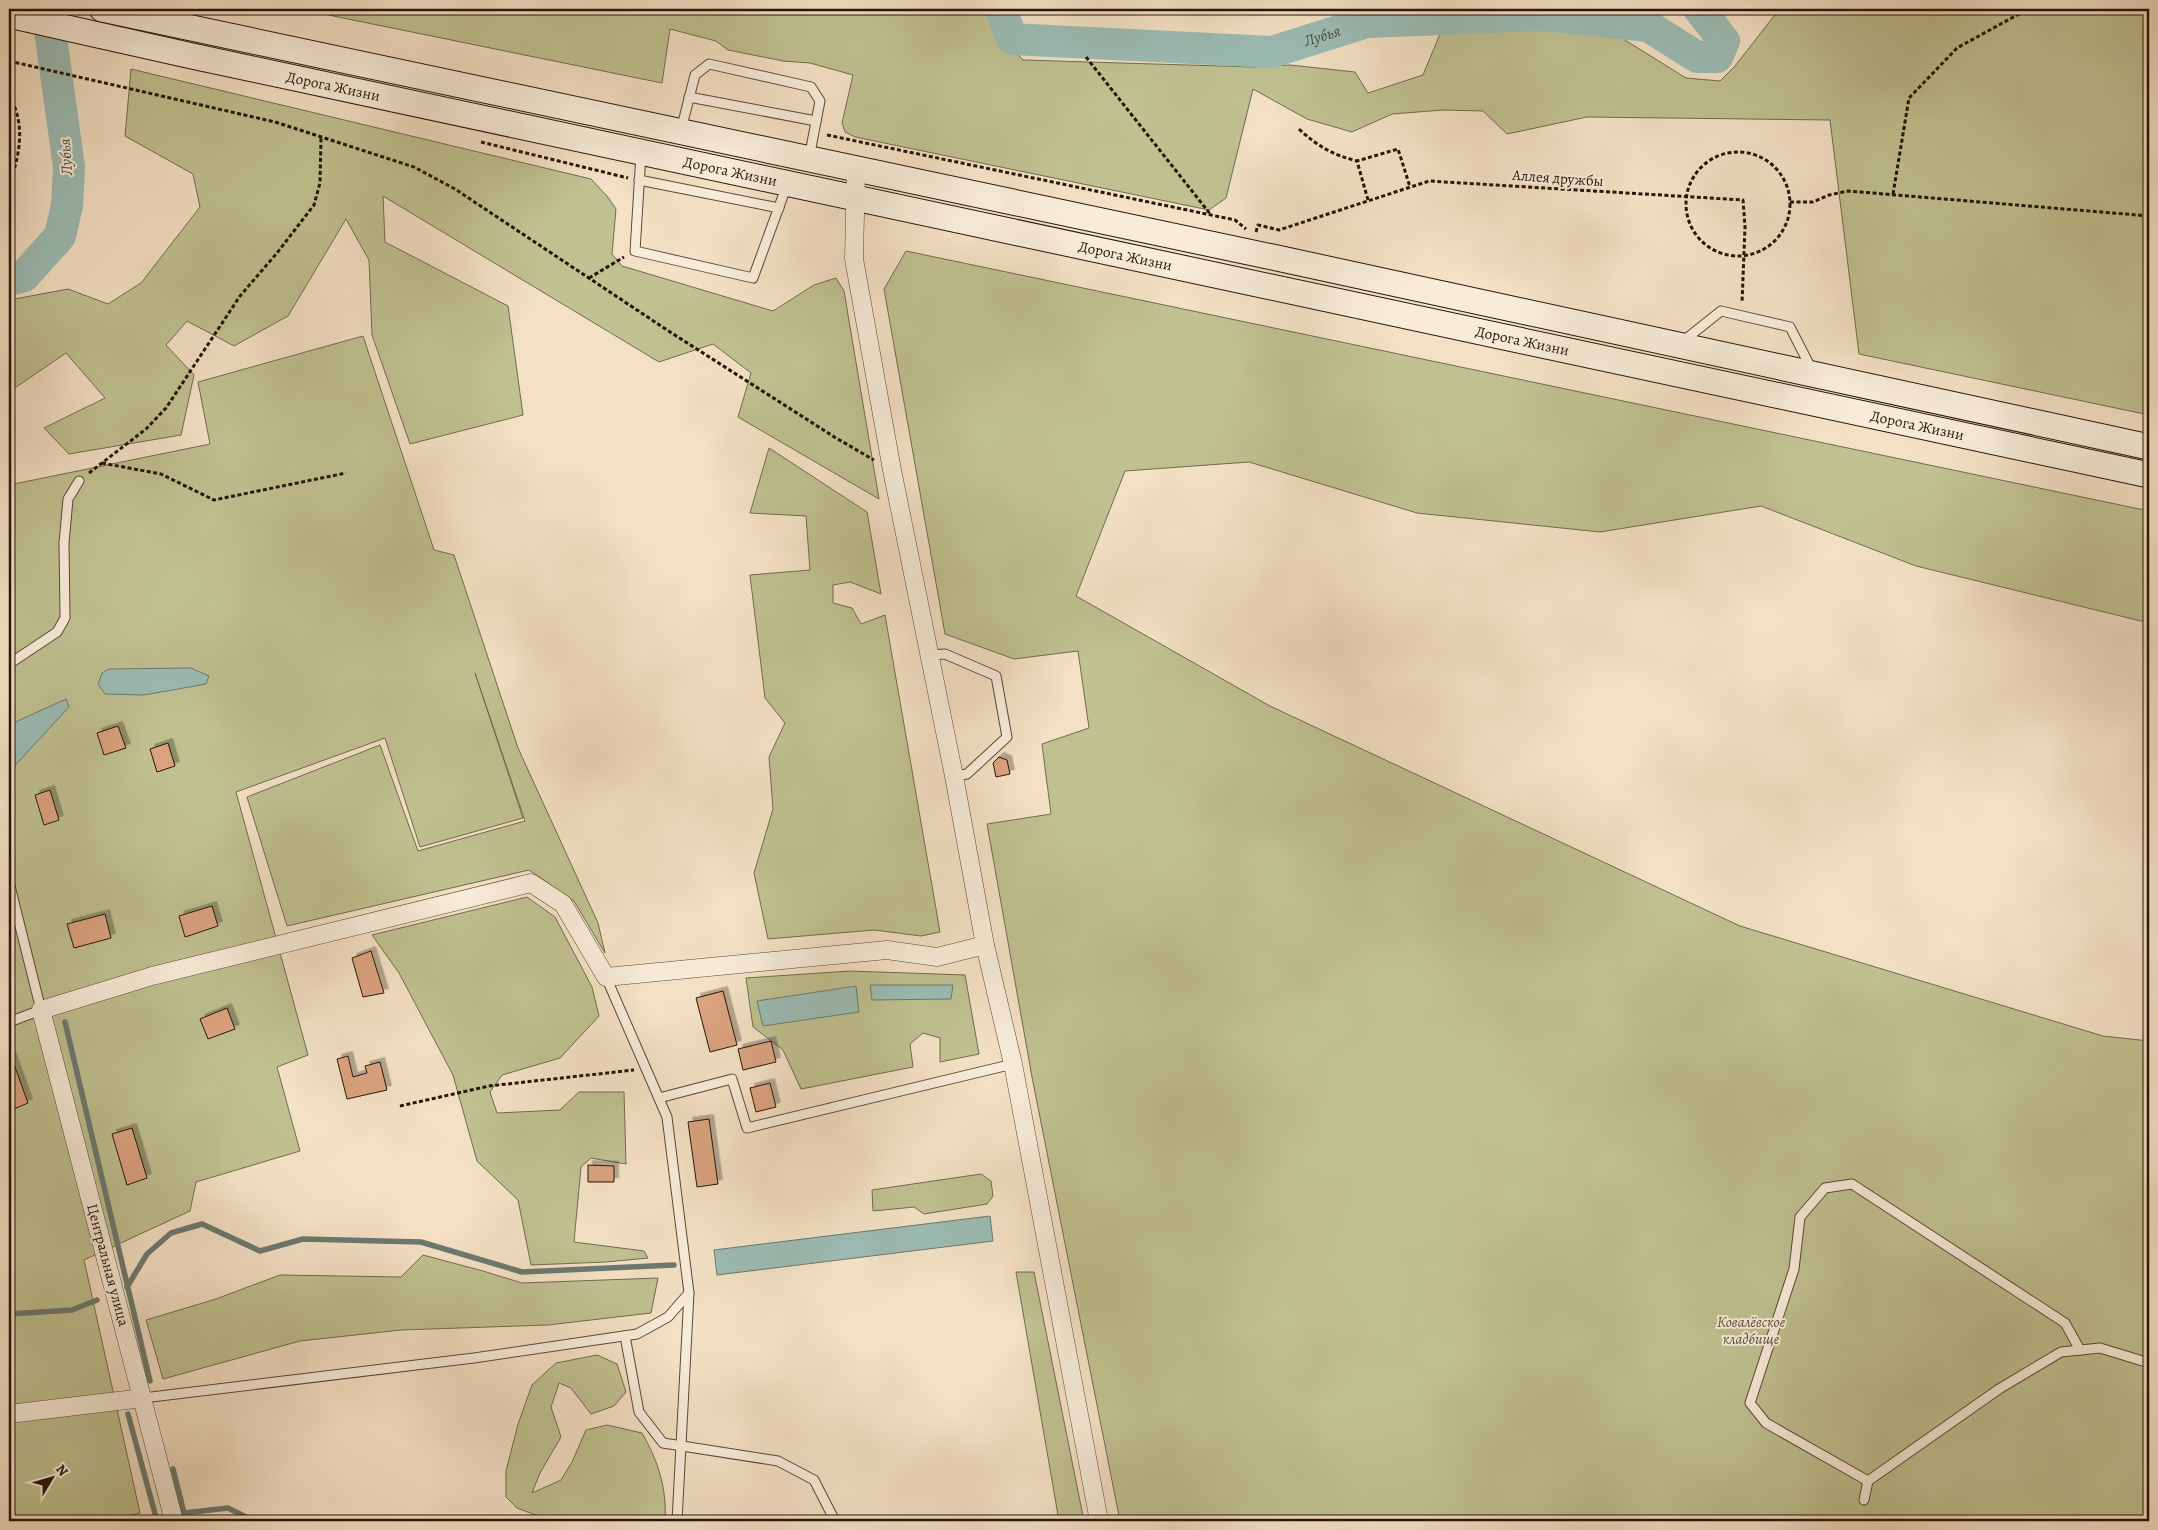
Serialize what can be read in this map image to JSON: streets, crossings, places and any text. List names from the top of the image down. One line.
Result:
{"streets":{"main road":["Дорога Жизни"],"street":["Центральная улица"],"path":["Аллея дружбы"]},"water":["Лубья"],"parks":["Ковалёвское кладбище"],"north":"top right"}
